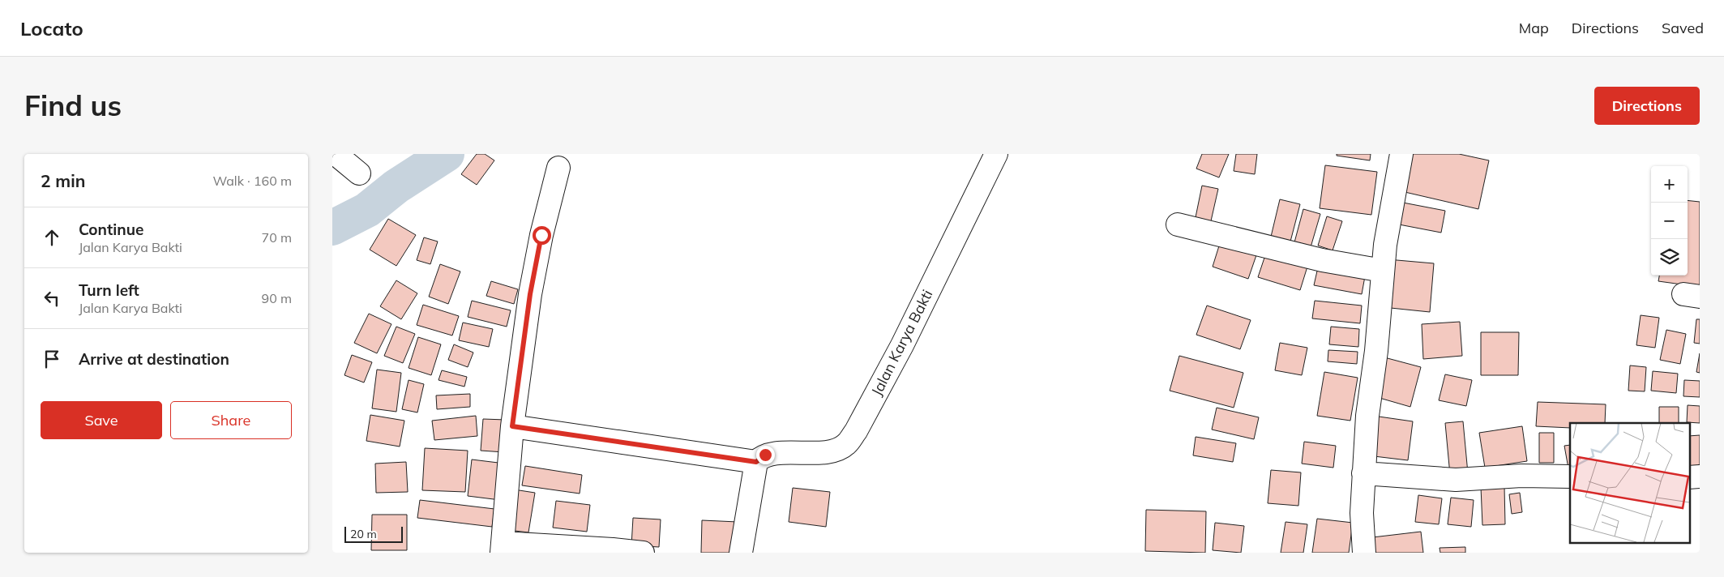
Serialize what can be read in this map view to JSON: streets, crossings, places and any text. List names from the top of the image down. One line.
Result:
{"streets":{"street":["Jalan Karya Bakti"]},"scale_bar":"20 m","page":{"header":"Locato","nav":["Map","Directions","Saved"],"buttons":["Directions",["Save","Share"]],"title":"Find us","heading":["2 min","Walk · 160 m"],"map_buttons":["+","−"],"list":[["Continue","Jalan Karya Bakti","70 m"],["Turn left","Jalan Karya Bakti","90 m"],"Arrive at destination"],"scale":"20 m"}}
